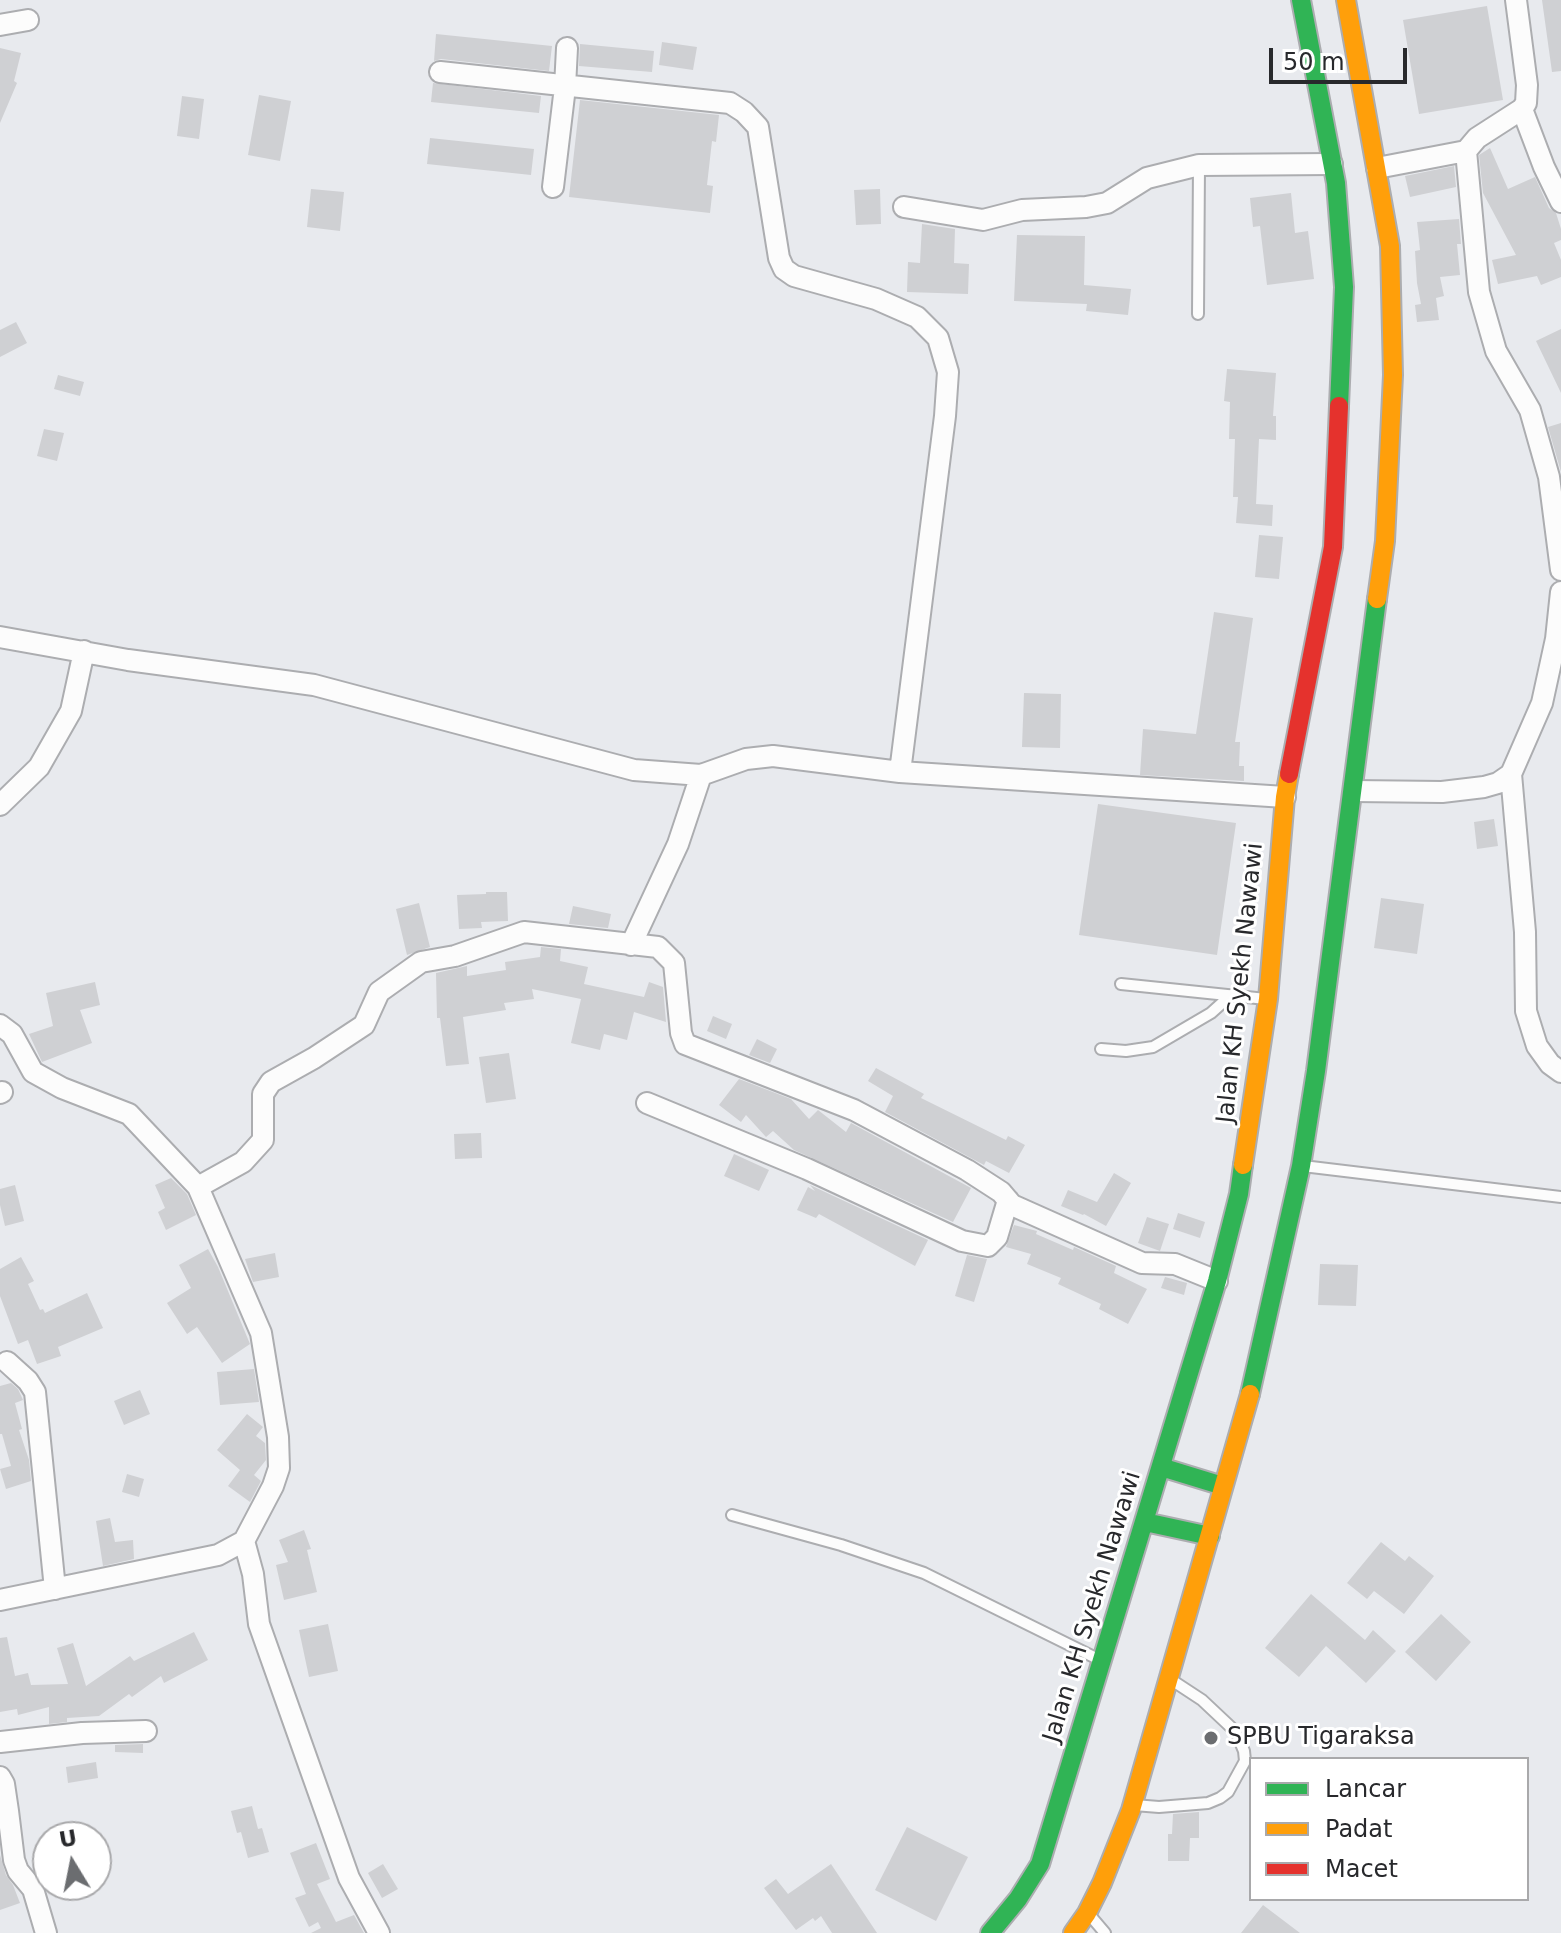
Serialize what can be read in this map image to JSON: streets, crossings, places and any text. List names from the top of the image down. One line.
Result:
{"streets":{"main road":["Jalan KH Syekh Nawawi"]},"places":["SPBU Tigaraksa"],"legend":["Lancar","Padat","Macet"],"scale_bar":"50 m","north":"top"}
